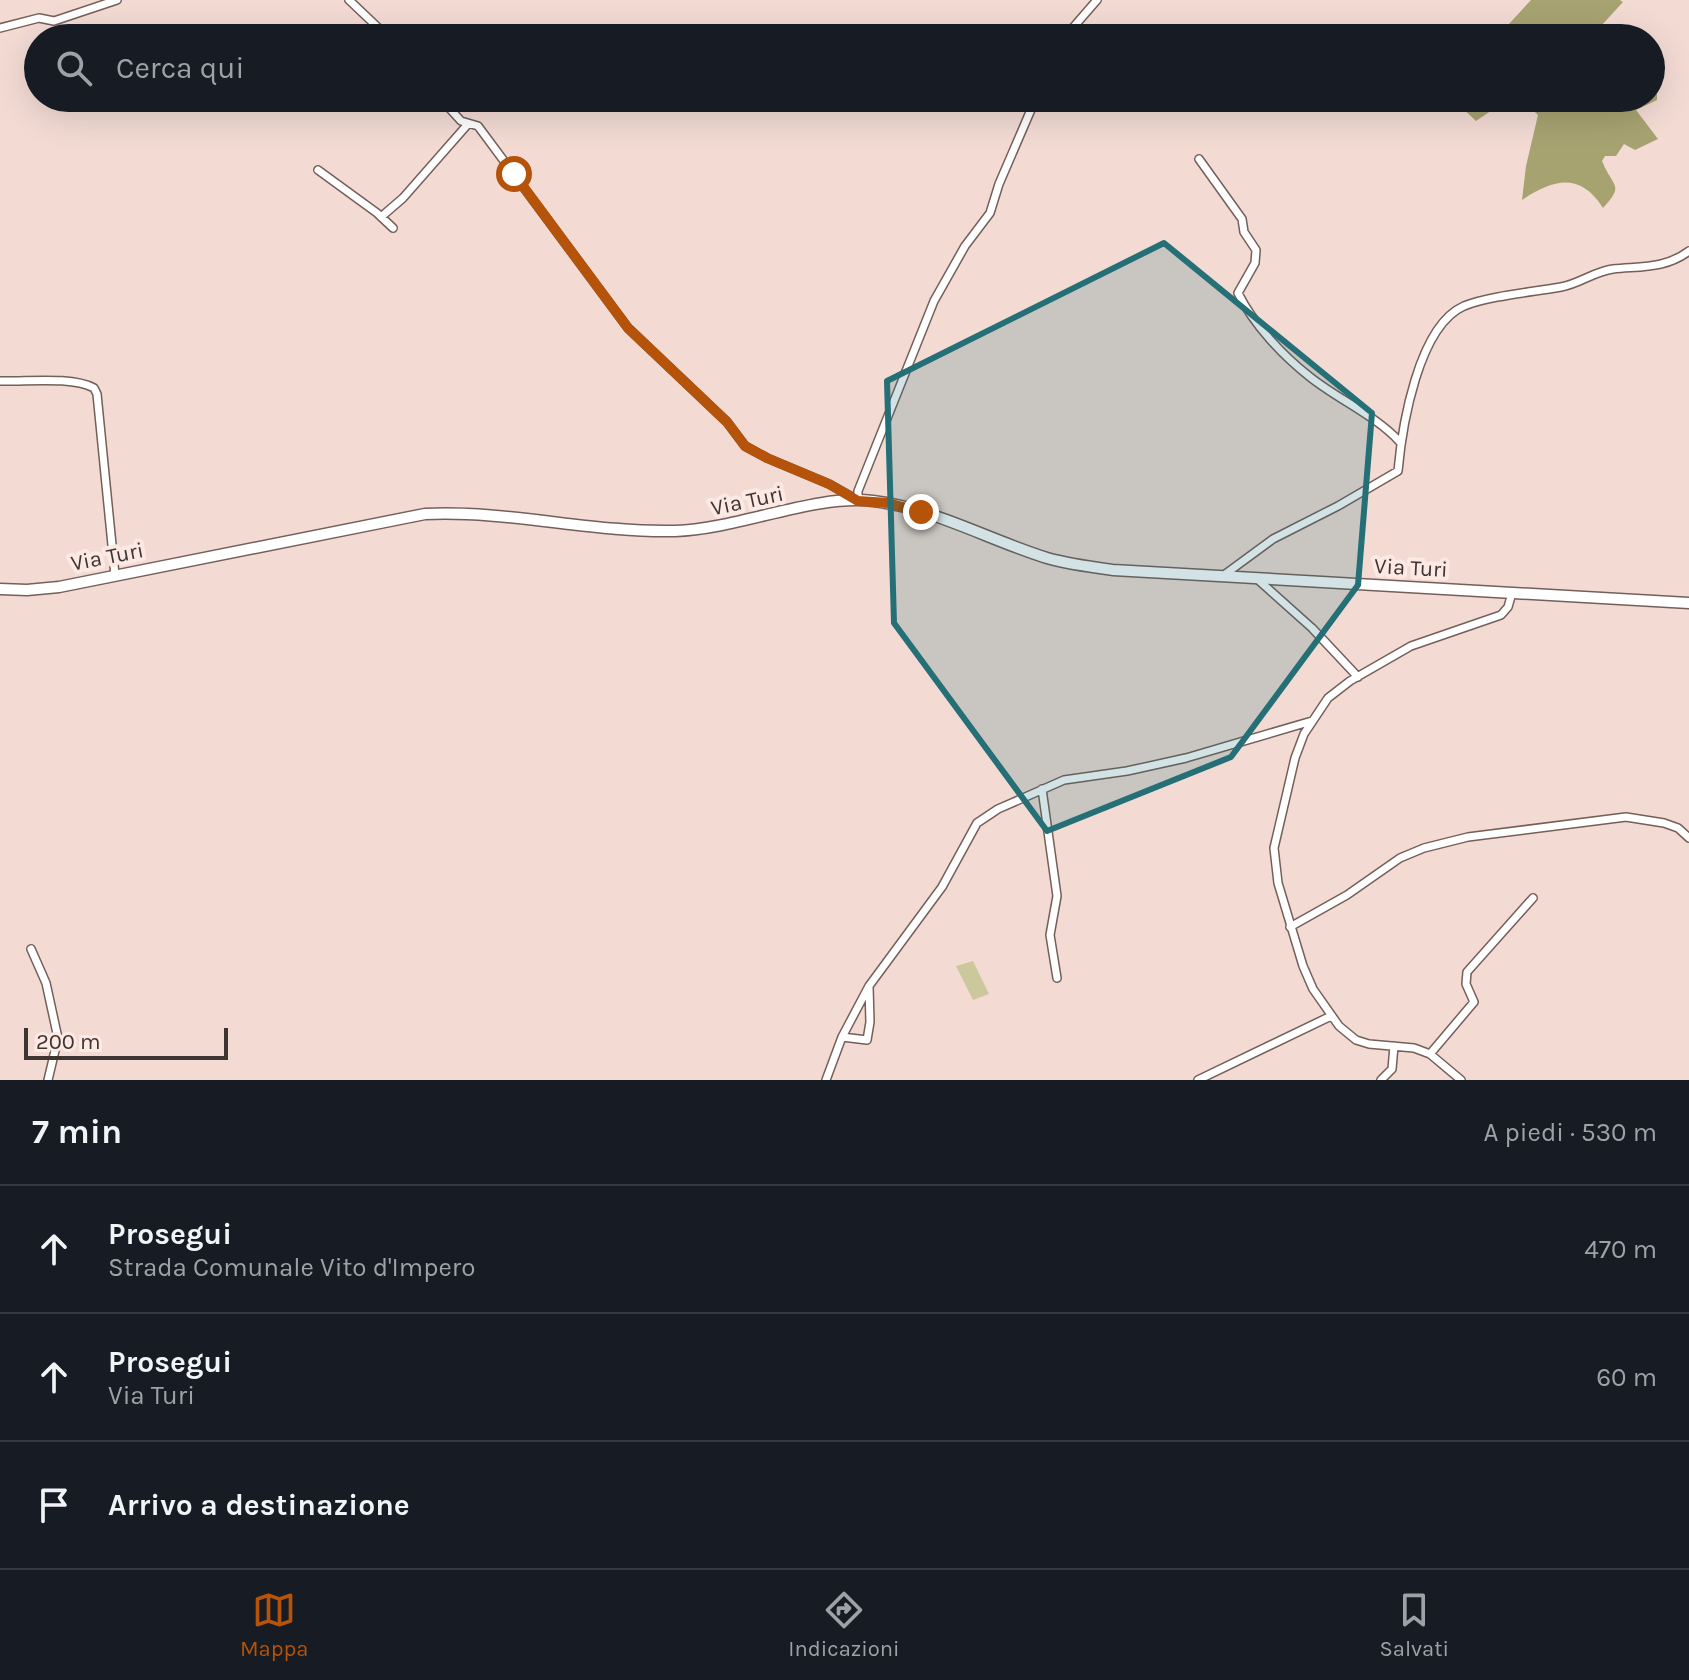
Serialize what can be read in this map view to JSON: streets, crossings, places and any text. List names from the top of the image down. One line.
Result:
{"streets":{"main road":["Via Turi"]},"scale_bar":"200 m","page":{"search":"Cerca qui","scale":"200 m","heading":["7 min","A piedi · 530 m"],"list":[["Prosegui","Strada Comunale Vito d'Impero","470 m"],["Prosegui","Via Turi","60 m"],"Arrivo a destinazione"],"nav":["Mappa","Indicazioni","Salvati"]}}
